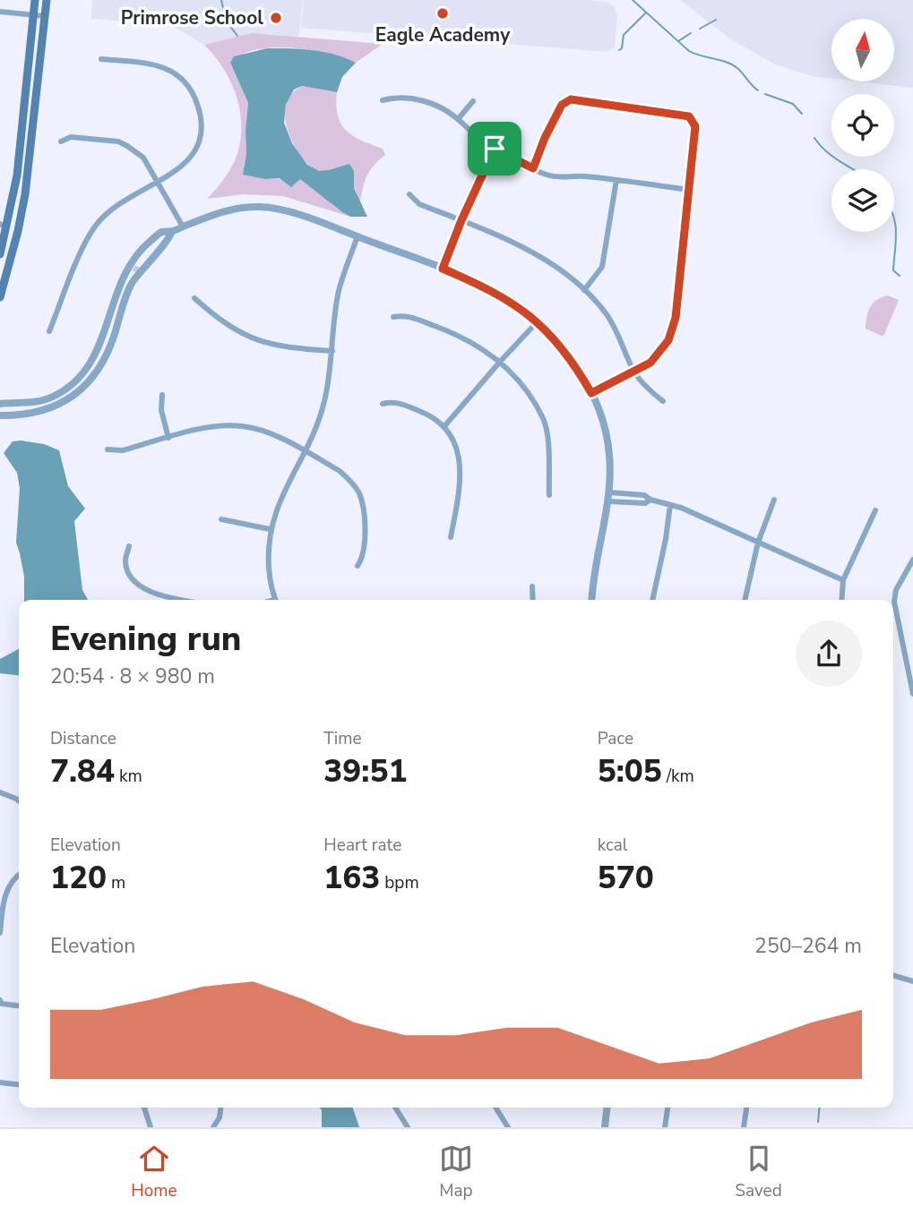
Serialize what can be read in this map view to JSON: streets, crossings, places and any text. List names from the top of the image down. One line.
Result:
{"places":["Eagle Academy","Primrose School"],"north":"top","page":{"heading":["Evening run","20:54 · 8 × 980 m"],"stats":[["Distance","7.84 km"],["Time","39:51"],["Pace","5:05 /km"],["Elevation","120 m"],["Heart rate","163 bpm"],["kcal","570"]],"chart":["Elevation","250–264 m"],"tabs":["Home","Map","Saved"]}}
